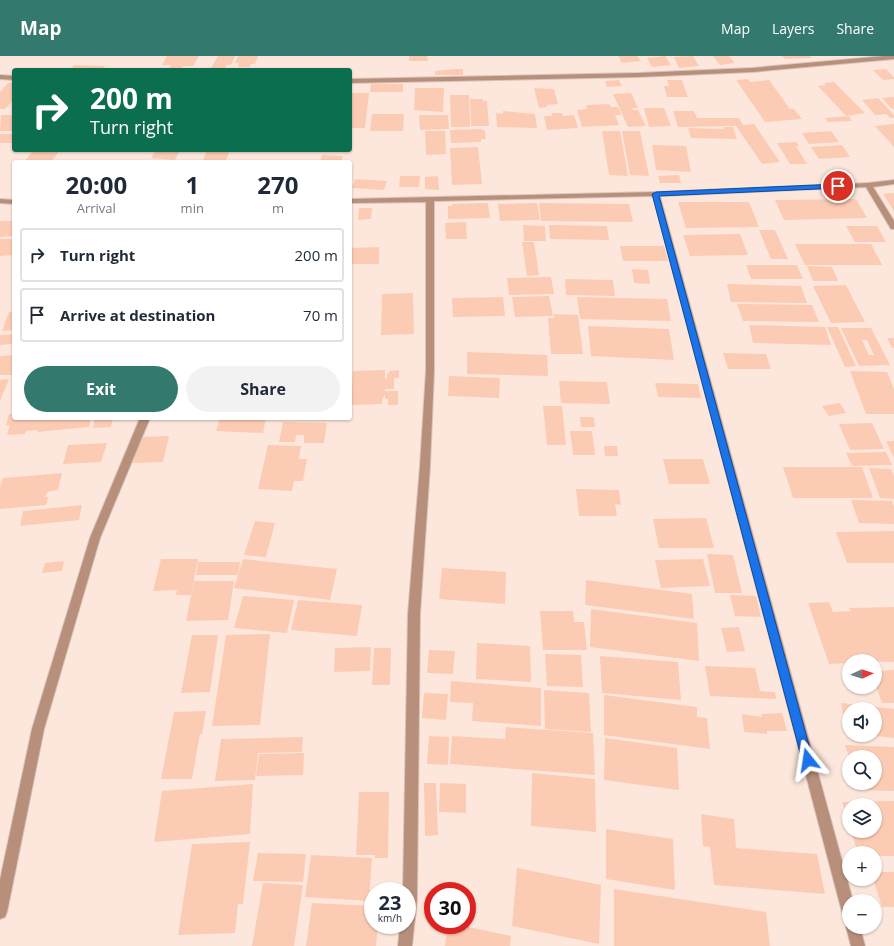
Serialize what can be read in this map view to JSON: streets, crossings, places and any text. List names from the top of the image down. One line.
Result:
{"north":"right","page":{"header":"Map","nav":["Map","Layers","Share"],"turn":["200 m","Turn right"],"eta":["20:00","Arrival","1","min","270","m"],"list":[{"name":"Turn right","value":"200 m"},{"name":"Arrive at destination","value":"70 m"}],"buttons":["Exit","Share"],"map_buttons":["+","−"],"speed":"23 km/h","limit":"30"}}
